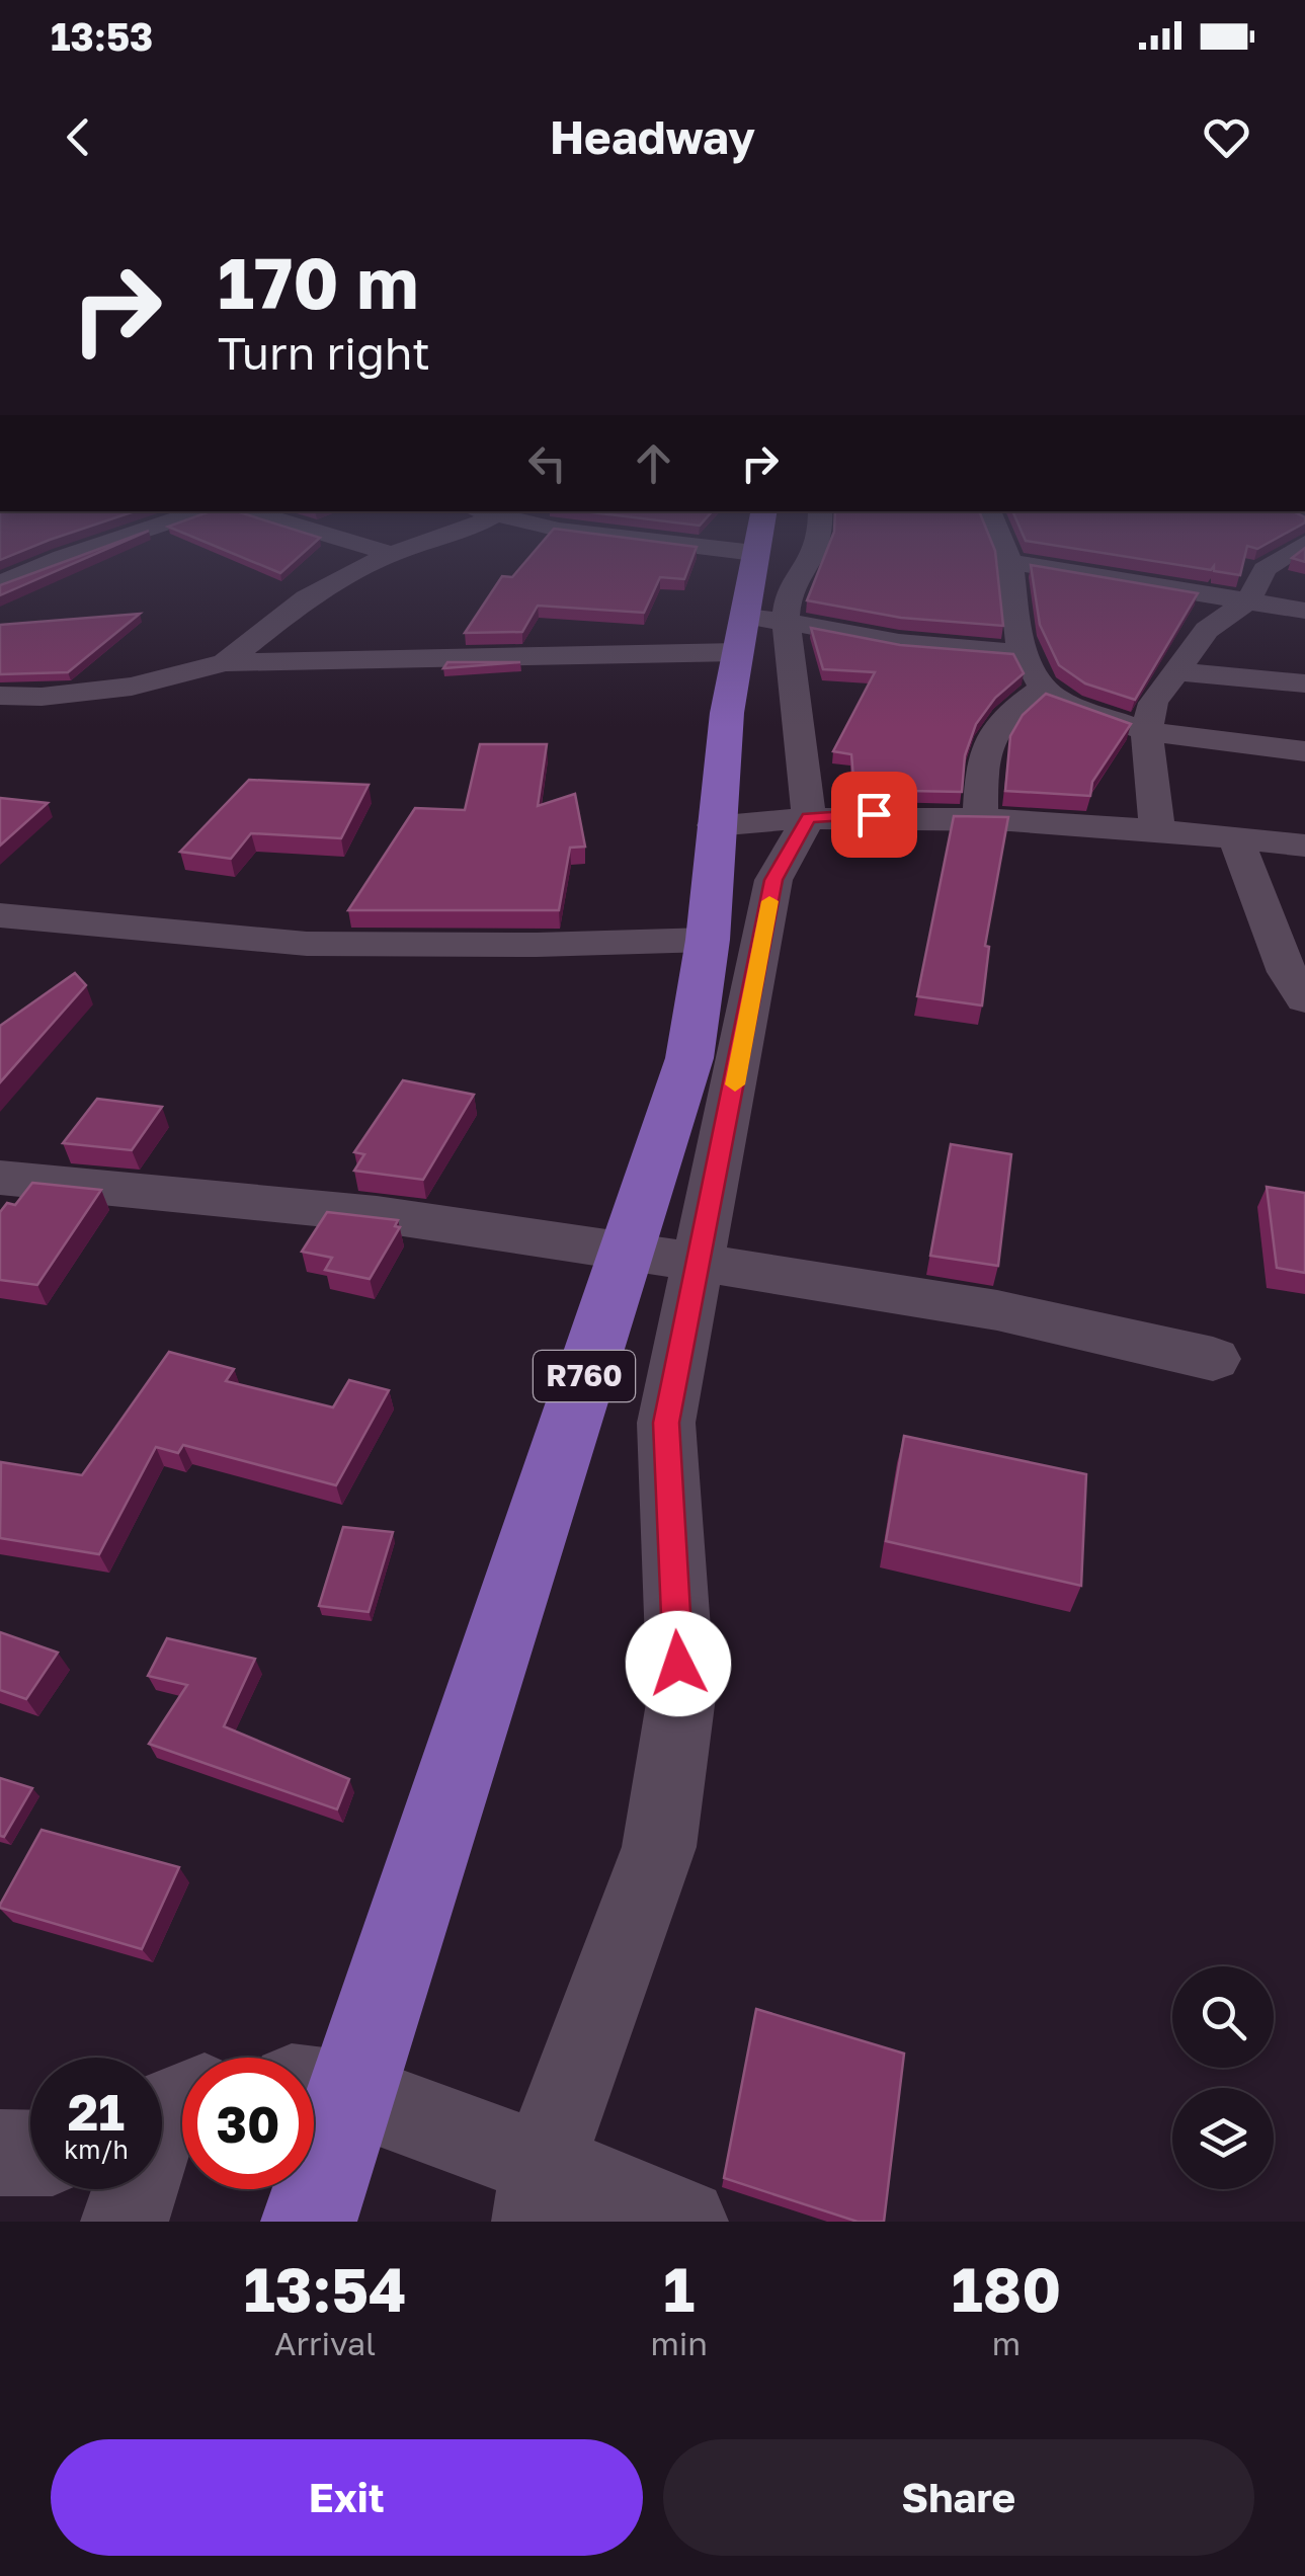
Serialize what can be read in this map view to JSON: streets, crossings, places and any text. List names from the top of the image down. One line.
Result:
{"streets":{"main road":["R760"]},"page":{"status":"13:53","header":"Headway","turn":["170 m","Turn right"],"speed":"21 km/h","limit":"30","eta":["13:54","Arrival","1","min","180","m"],"buttons":["Exit","Share"]}}
